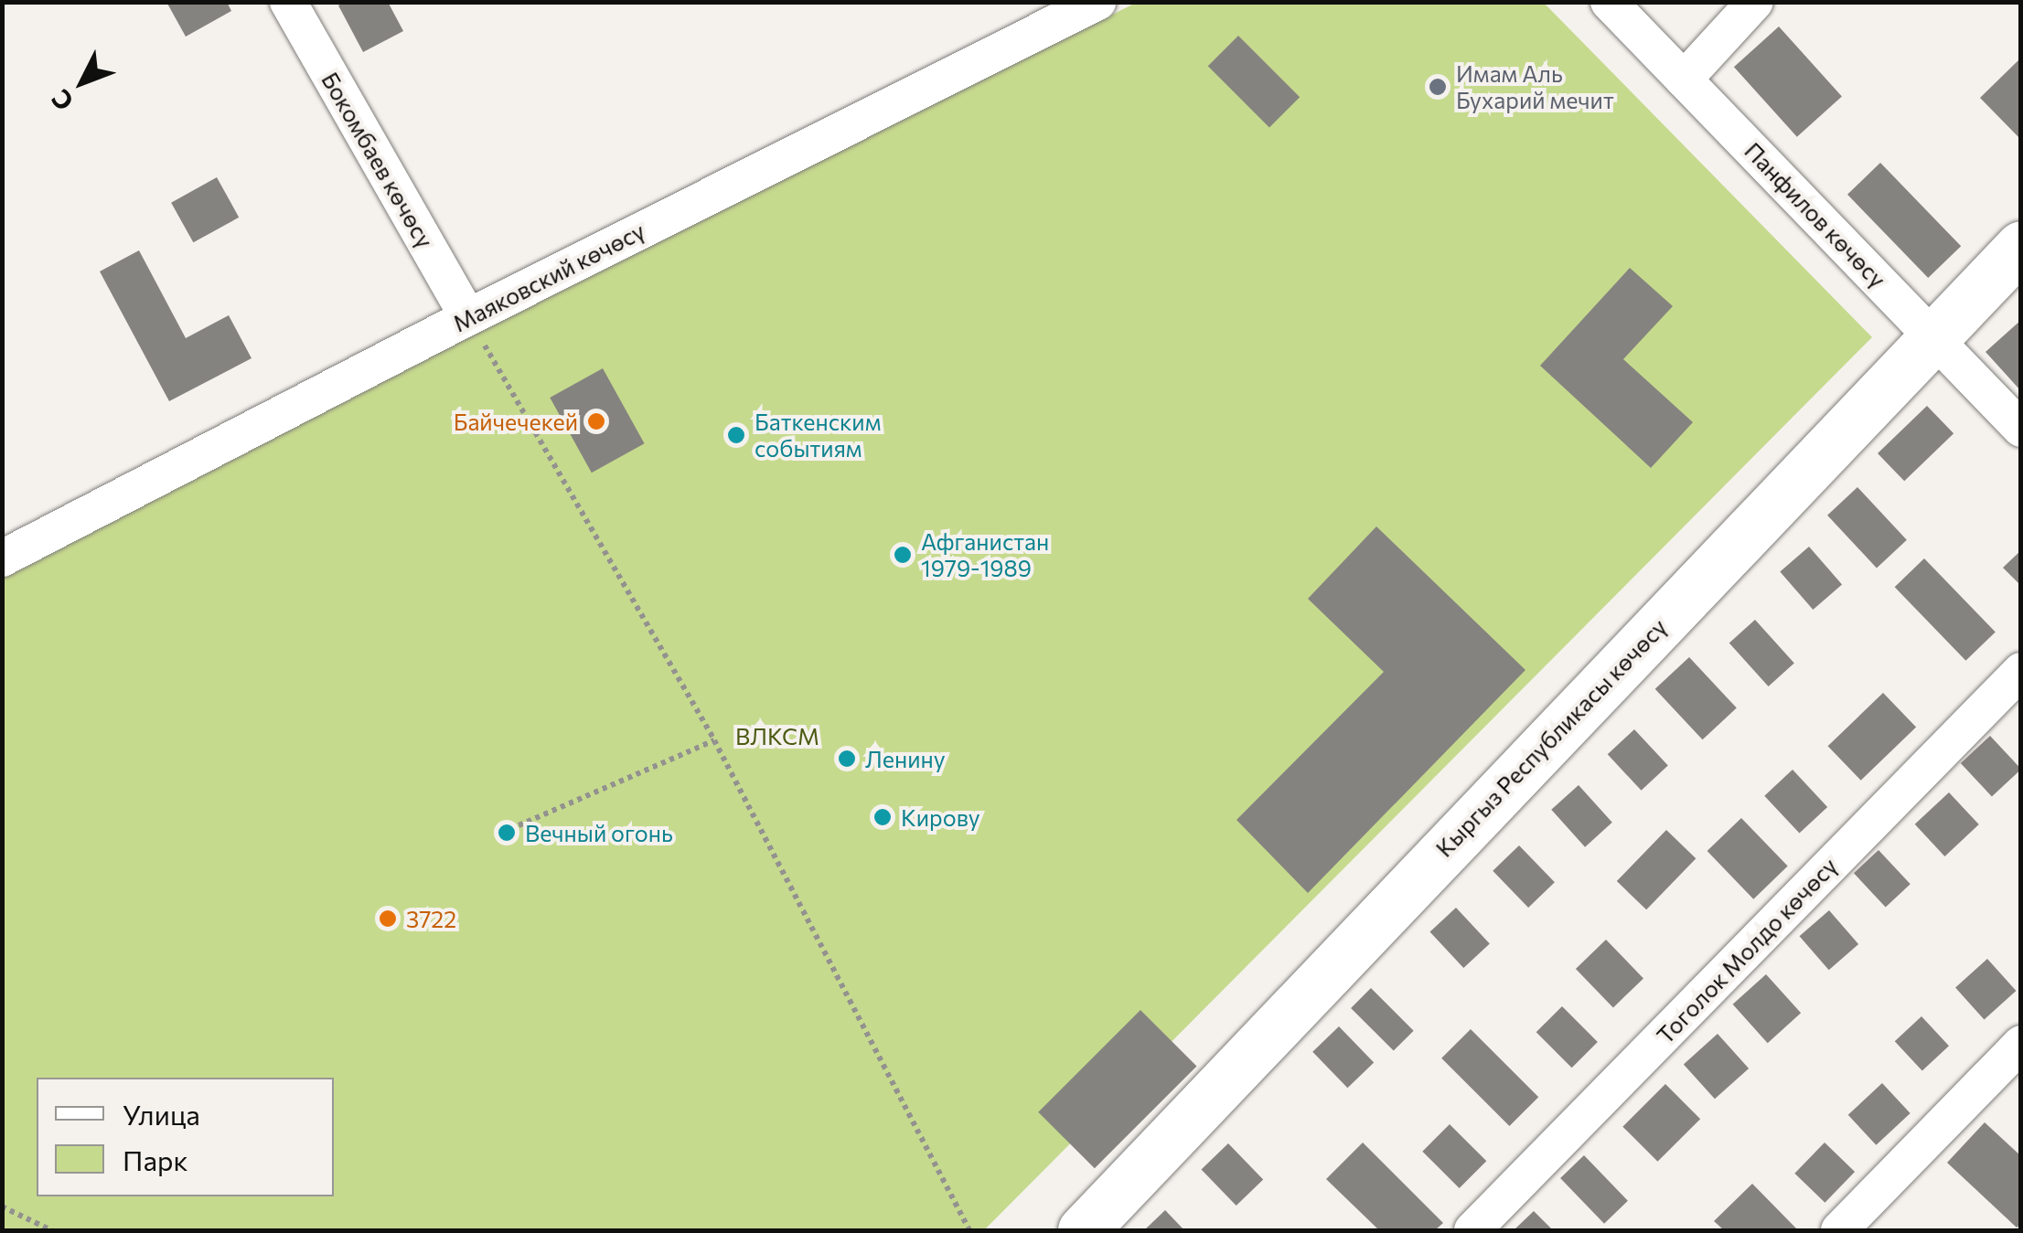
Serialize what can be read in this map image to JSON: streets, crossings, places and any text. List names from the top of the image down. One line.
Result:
{"streets":{"main road":["Кыргыз Республикасы көчөсү"],"street":["Бокомбаев көчөсү","Панфилов көчөсү","Маяковский көчөсү","Тоголок Молдо көчөсү"]},"crossings":[["Бокомбаев көчөсү","Маяковский көчөсү"],["Панфилов көчөсү","Кыргыз Республикасы көчөсү"]],"parks":["ВЛКСМ"],"places":["Имам Аль Бухарий мечит","Байчечекей","Баткенским событиям","Афганистан 1979-1989","Ленину","Кирову","Вечный огонь","3722"],"legend":["Улица","Парк"],"north":"bottom left"}
